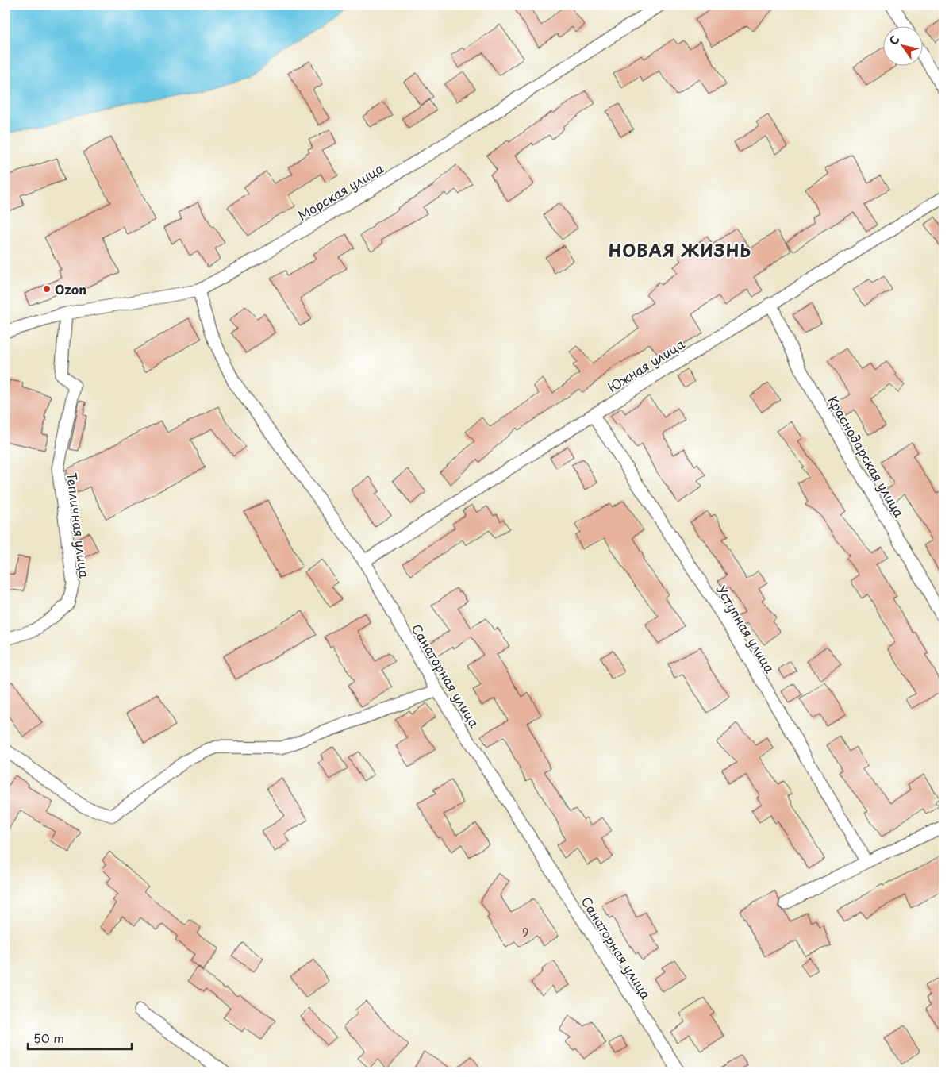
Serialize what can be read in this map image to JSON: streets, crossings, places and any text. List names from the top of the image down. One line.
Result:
{"streets":{"street":["Морская улица","Южная улица","Краснодарская улица","Тепличная улица","Уступная улица","Санаторная улица"]},"crossings":[["Морская улица","Тепличная улица"],["Морская улица","Санаторная улица"],["Южная улица","Краснодарская улица"],["Южная улица","Уступная улица"],["Южная улица","Санаторная улица"]],"districts":["НОВАЯ ЖИЗНЬ"],"places":["Ozon"],"house_numbers":["9"],"scale_bar":"50 m","north":"top left"}
